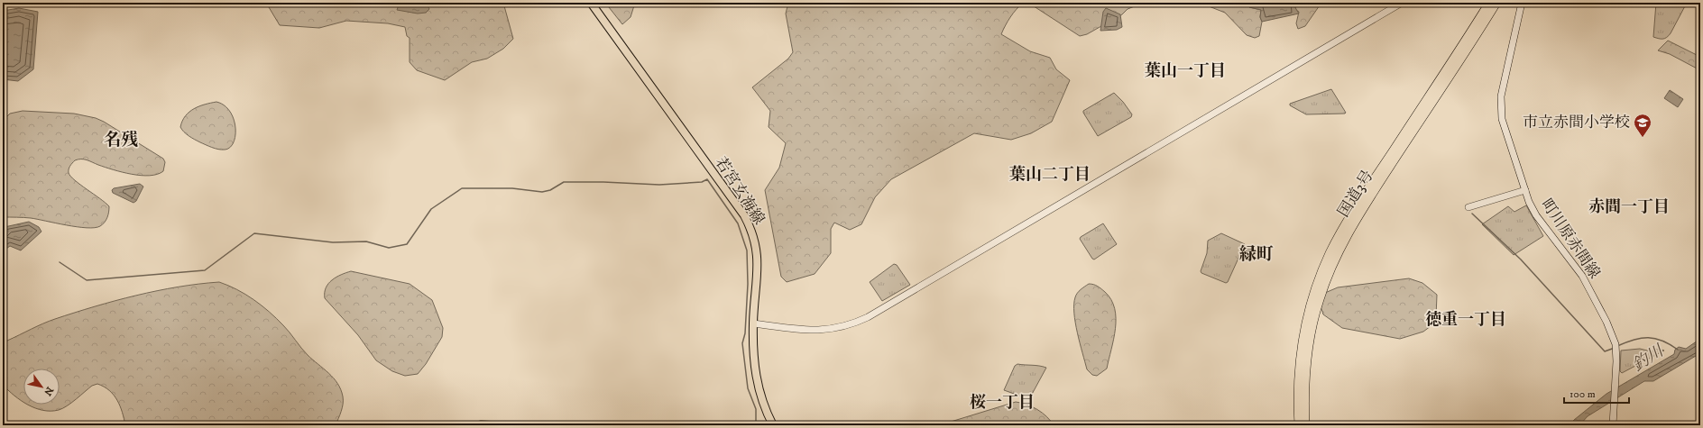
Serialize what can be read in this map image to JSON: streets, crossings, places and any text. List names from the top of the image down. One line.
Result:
{"streets":{"highway":["国道3号"],"main road":["若宮玄海線"],"street":["町川原赤間線"]},"districts":["葉山一丁目","名残","葉山二丁目","赤間一丁目","緑町","徳重一丁目","桜一丁目"],"water":["釣川"],"places":{"school or university":["市立赤間小学校"]},"scale_bar":"100 m","north":"bottom right"}
